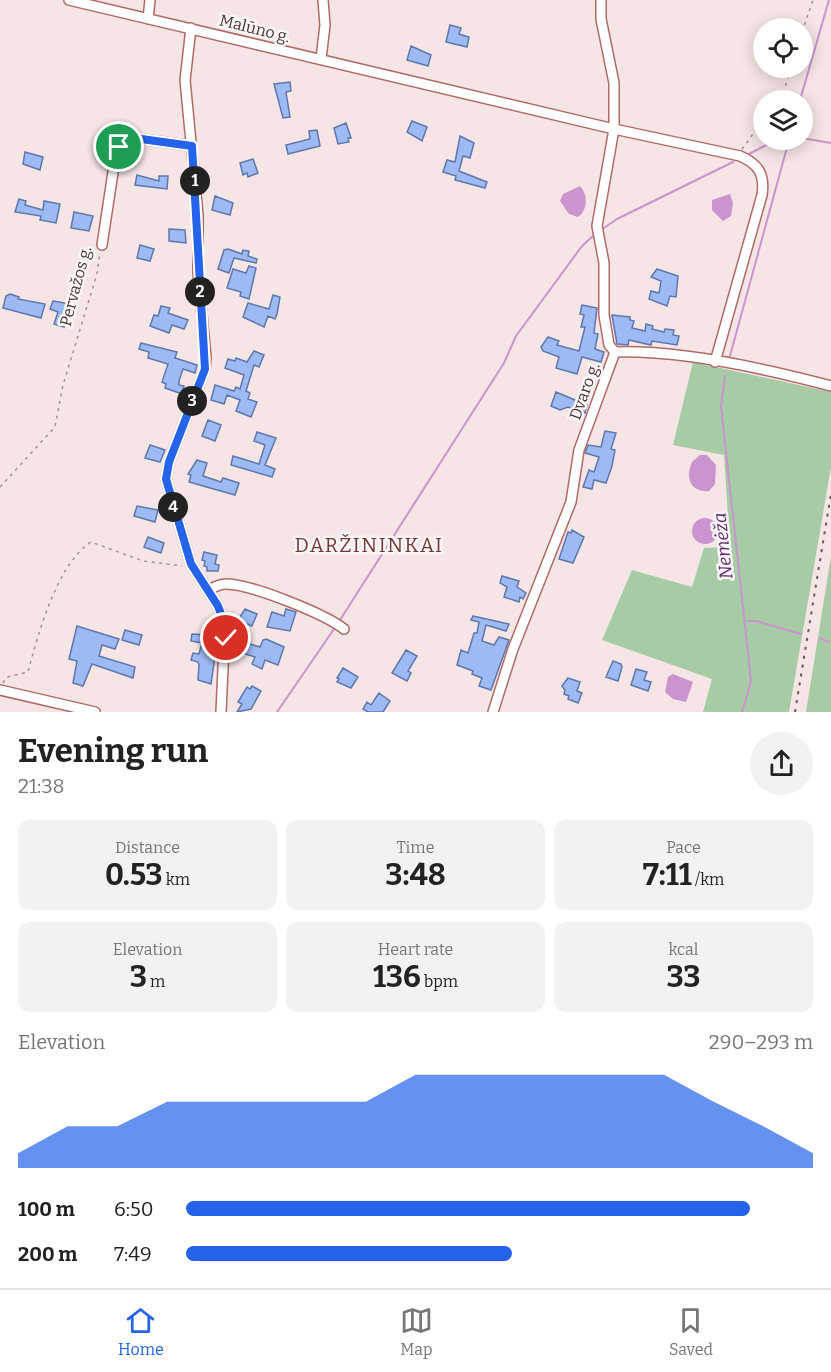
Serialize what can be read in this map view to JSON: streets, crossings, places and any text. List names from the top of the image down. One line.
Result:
{"streets":{"street":["Malūno g.","Pervažos g.","Dvaro g."]},"crossings":[["Malūno g.","Dvaro g."]],"districts":["DARŽININKAI"],"water":["Nemėža"],"page":{"pins":["1","2","3","4"],"heading":["Evening run","21:38"],"stats":[["Distance","0.53 km"],["Time","3:48"],["Pace","7:11 /km"],["Elevation","3 m"],["Heart rate","136 bpm"],["kcal","33"]],"chart":["Elevation","290–293 m"],"list":[{"name":"100 m","note":"6:50"},{"name":"200 m","note":"7:49"}],"tabs":["Home","Map","Saved"]}}
